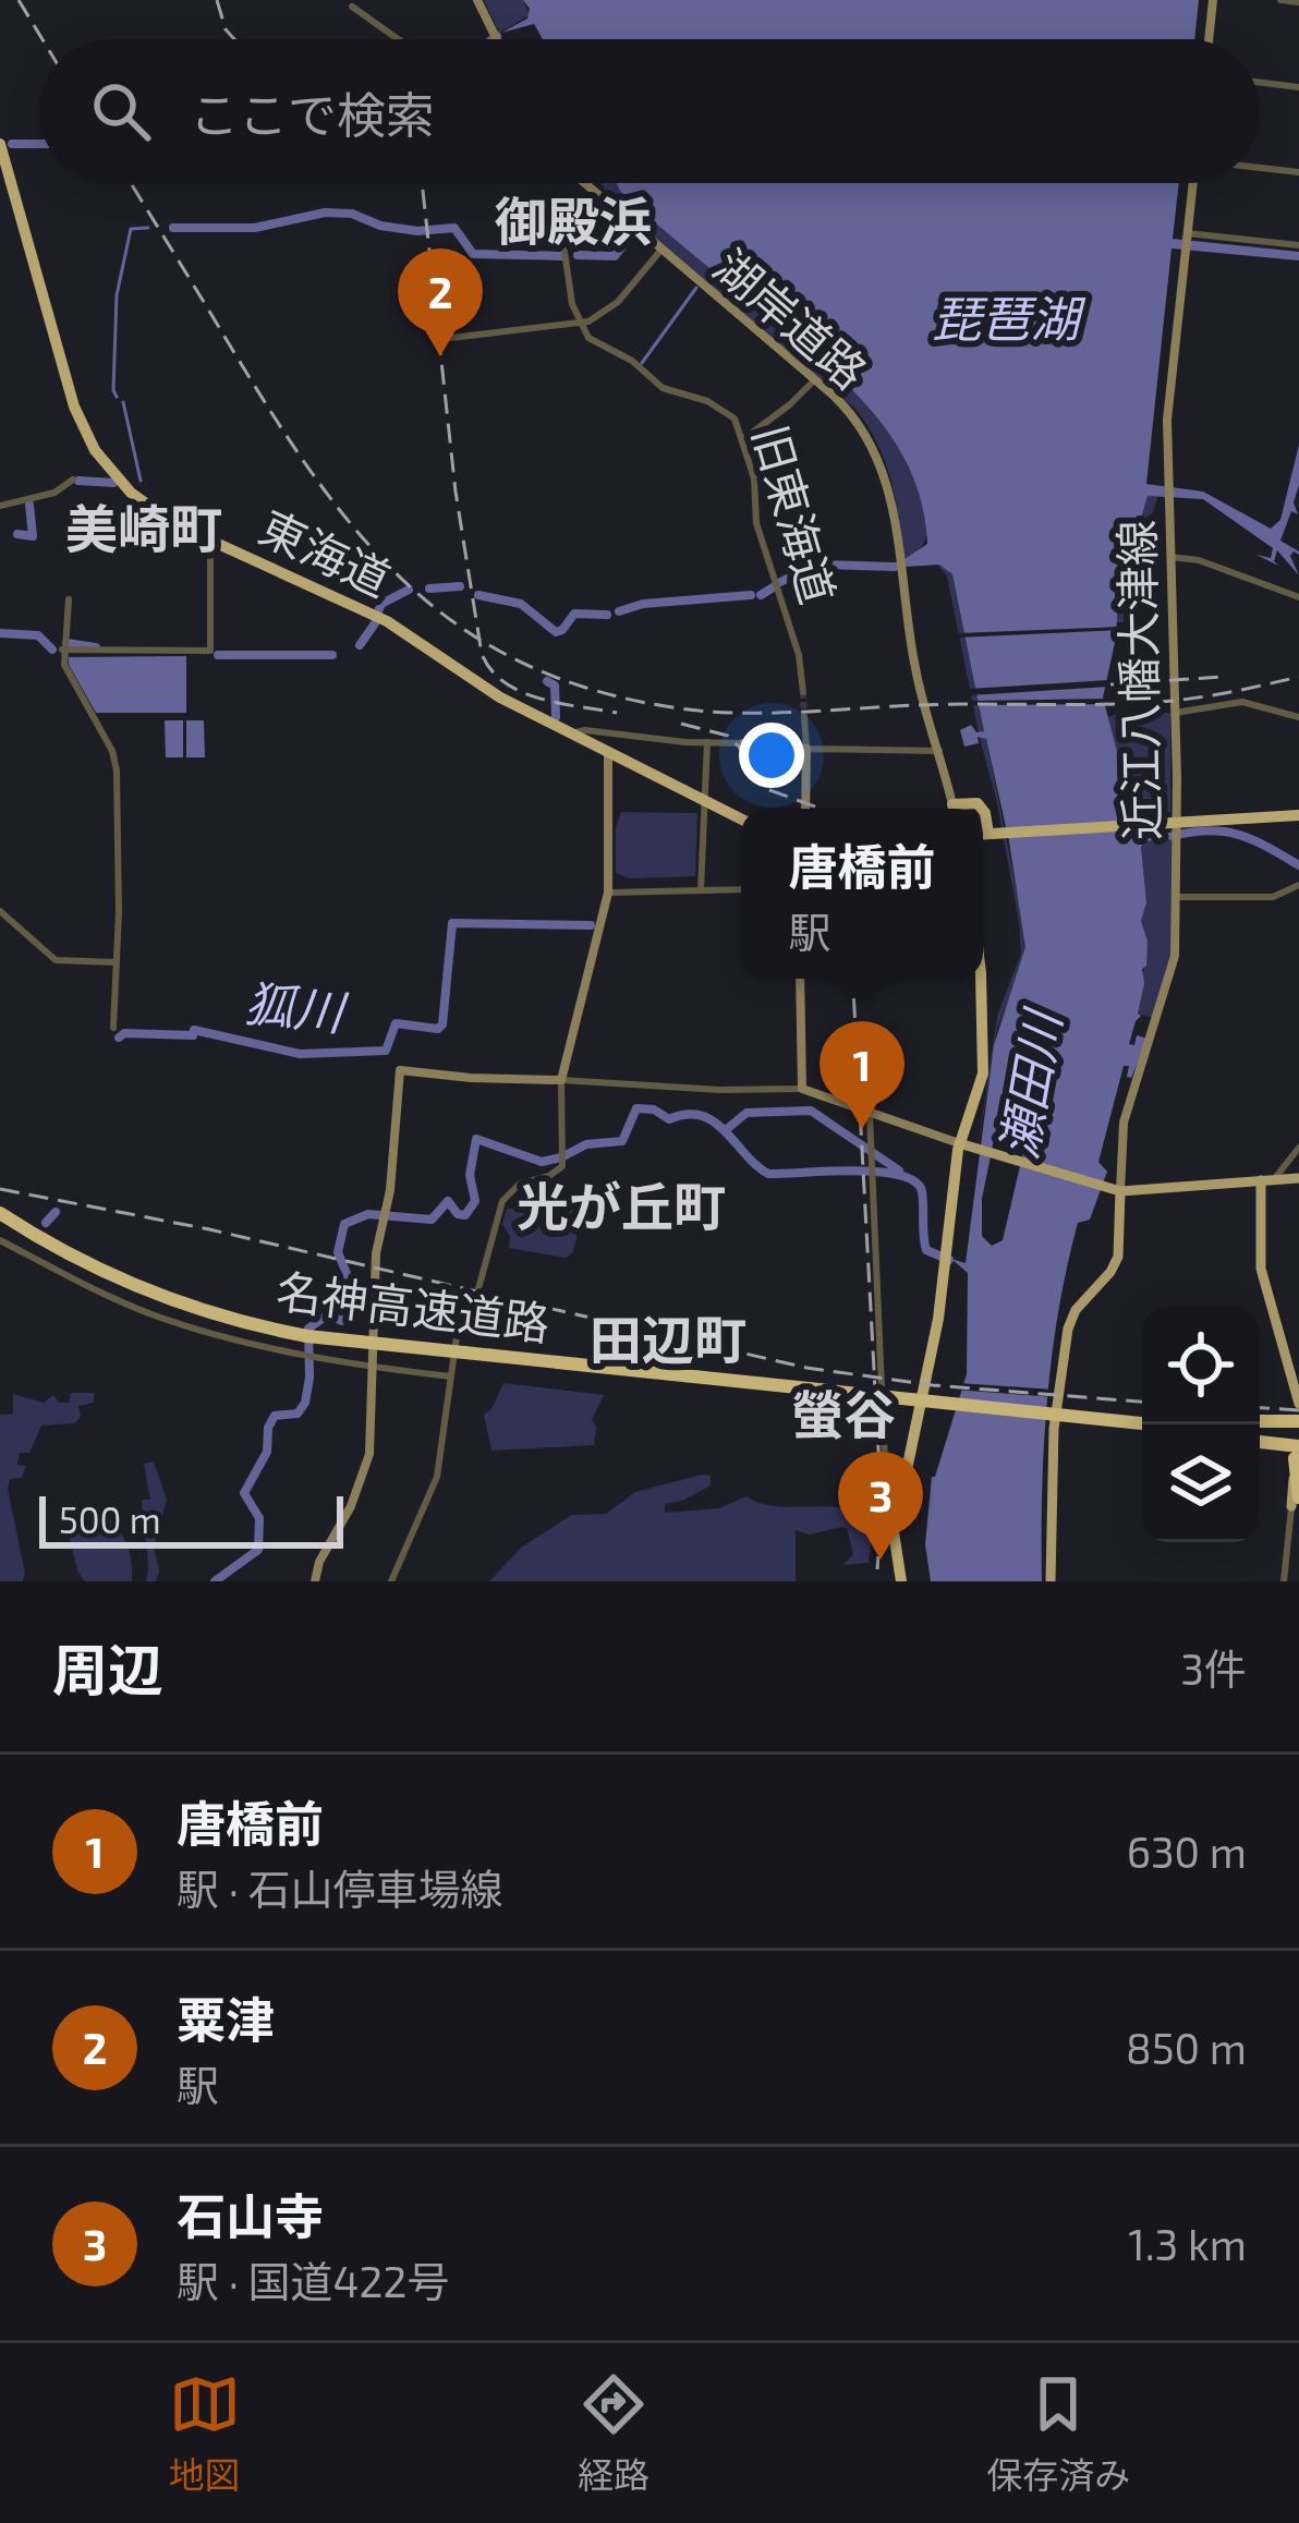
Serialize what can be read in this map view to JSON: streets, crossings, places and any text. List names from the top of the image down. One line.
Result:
{"streets":{"highway":["東海道","名神高速道路"],"main road":["湖岸道路","近江八幡大津線"],"street":["旧東海道"]},"districts":["御殿浜","美崎町","光が丘町","田辺町","螢谷"],"water":["琵琶湖","狐川","瀬田川"],"scale_bar":"500 m","page":{"search":"ここで検索","pins":["2","1","3"],"popup":["唐橋前","駅"],"scale":"500 m","heading":["周辺","3件"],"list":[{"mark":"1","name":"唐橋前","note":"駅 · 石山停車場線","value":"630 m"},{"mark":"2","name":"粟津","note":"駅","value":"850 m"},{"mark":"3","name":"石山寺","note":"駅 · 国道422号","value":"1.3 km"}],"nav":["地図","経路","保存済み"]}}
